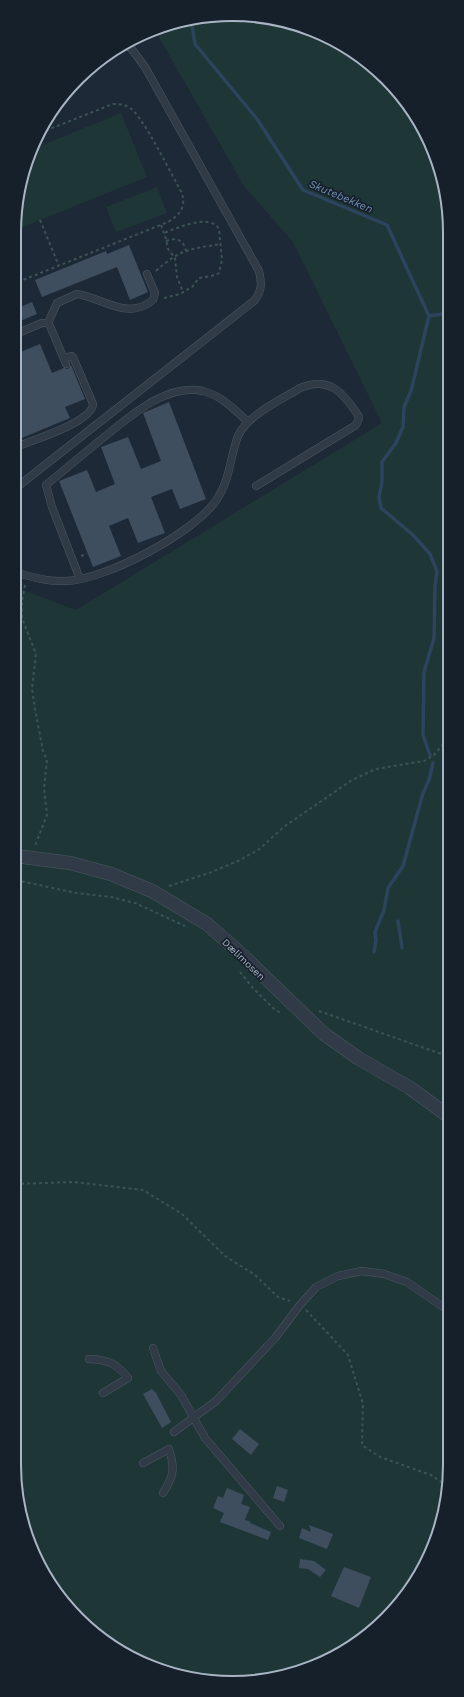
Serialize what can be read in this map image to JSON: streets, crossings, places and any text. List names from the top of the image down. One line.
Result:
{"streets":{"street":["Dælimosen"]},"water":["Skutebekken"]}
